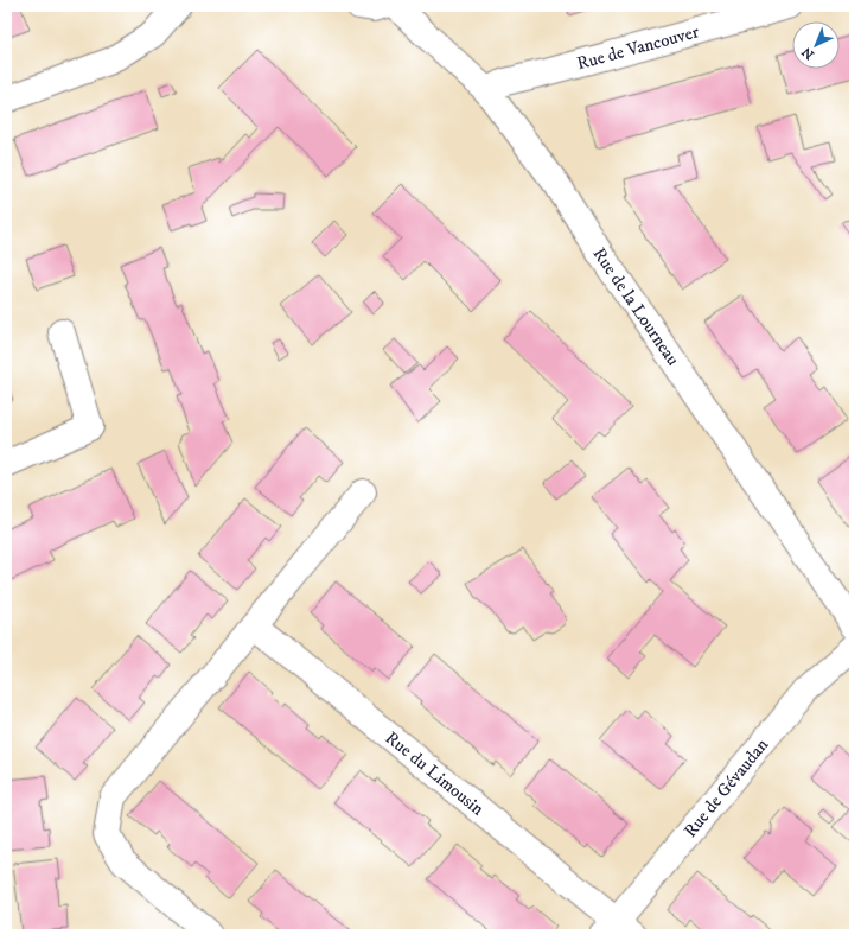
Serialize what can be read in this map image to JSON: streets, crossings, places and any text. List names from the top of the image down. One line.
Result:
{"streets":{"street":["Rue de Vancouver","Rue de la Lourneau","Rue du Limousin","Rue de Gévaudan"]},"crossings":[["Rue de Vancouver","Rue de la Lourneau"],["Rue du Limousin","Rue de Gévaudan"]],"north":"bottom left"}
